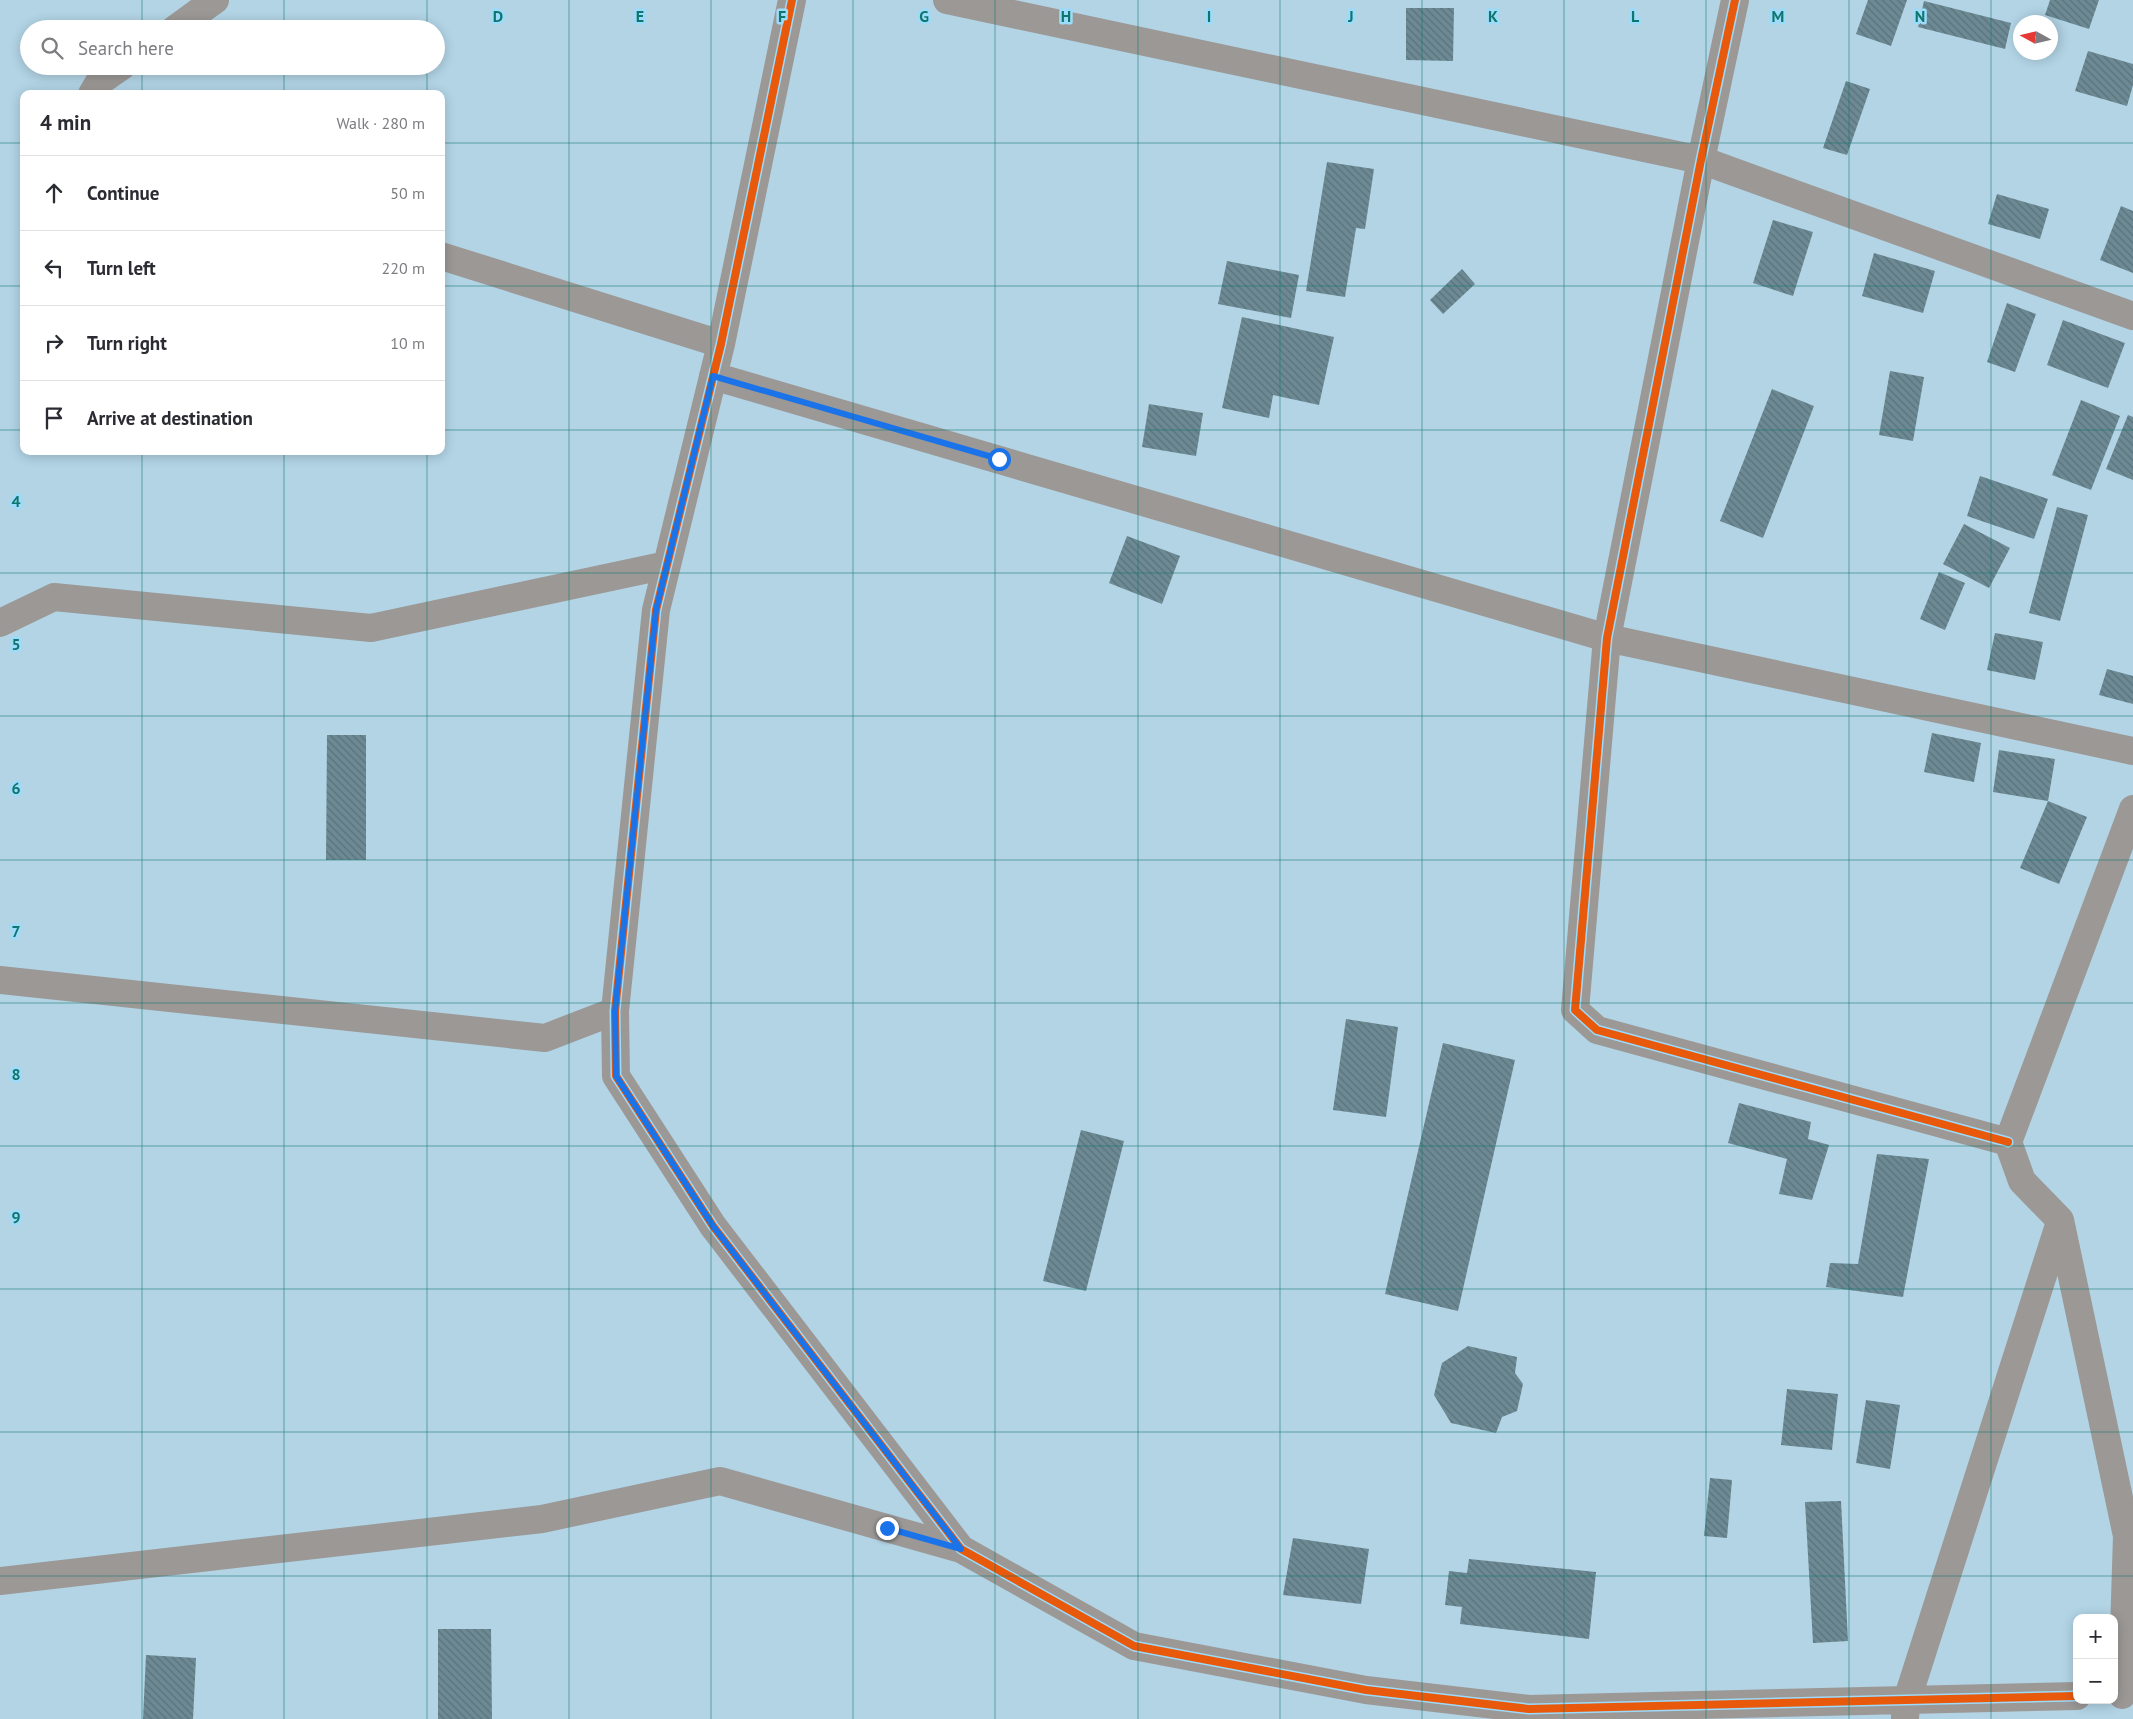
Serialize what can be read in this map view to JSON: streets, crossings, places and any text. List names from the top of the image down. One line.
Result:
{"north":"left","page":{"search":"Search here","heading":["4 min","Walk · 280 m"],"list":[["Continue","50 m"],["Turn left","220 m"],["Turn right","10 m"],"Arrive at destination"],"map_buttons":["+","−"]},"grid":{"columns":["D","E","F","G","H","I","J","K","L","M","N"],"rows":["4","5","6","7","8","9"]}}
